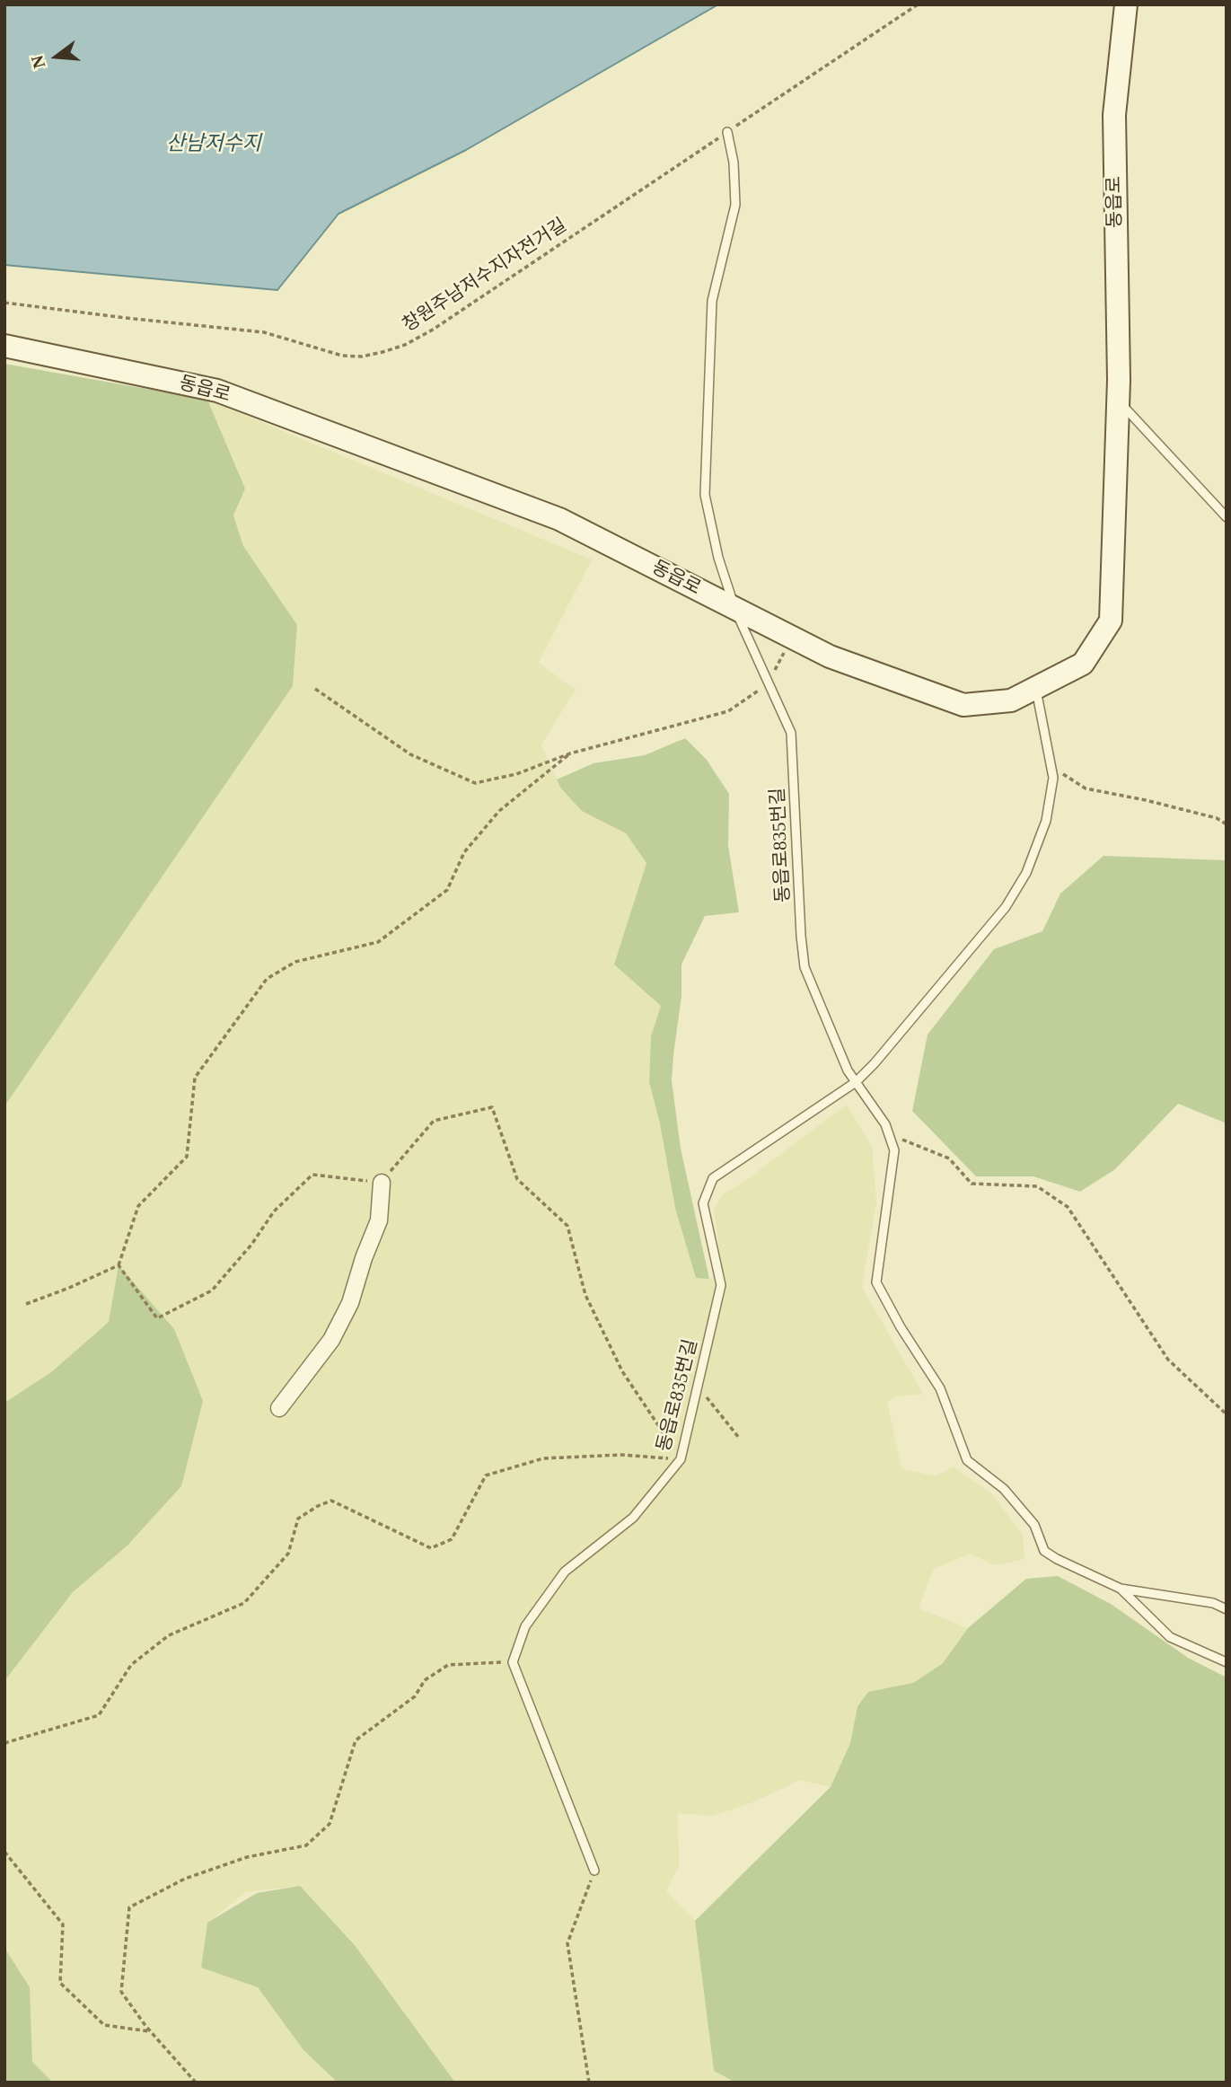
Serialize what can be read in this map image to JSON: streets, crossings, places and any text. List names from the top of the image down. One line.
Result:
{"streets":{"street":["동읍로"],"lane":["동읍로835번길"],"path":["창원주남저수지자전거길"]},"crossings":[["동읍로","동읍로835번길"],["창원주남저수지자전거길","동읍로835번길"]],"water":["산남저수지"],"north":"left"}
